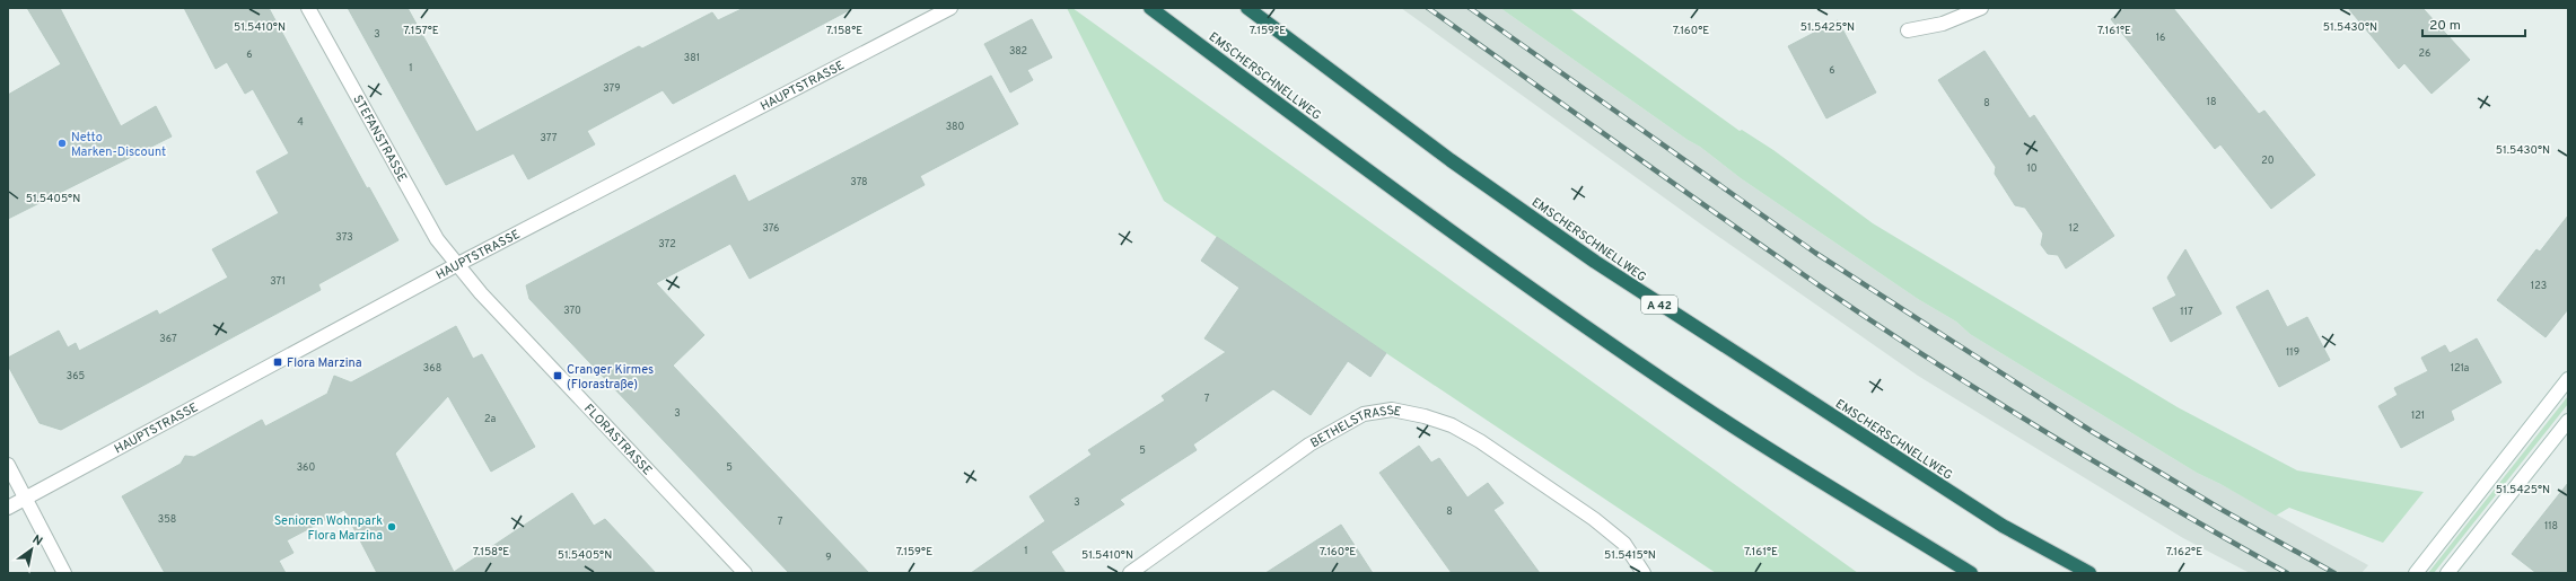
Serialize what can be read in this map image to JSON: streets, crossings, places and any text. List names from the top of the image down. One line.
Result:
{"streets":{"highway":["EMSCHERSCHNELLWEG","A 42"],"street":["HAUPTSTRASSE","STEFANSTRASSE","BETHELSTRASSE","FLORASTRASSE"]},"crossings":[["HAUPTSTRASSE","STEFANSTRASSE"],["HAUPTSTRASSE","FLORASTRASSE"],["STEFANSTRASSE","FLORASTRASSE"]],"places":{"other":["Netto Marken-Discount","Senioren Wohnpark Flora Marzina"],"transit":["Flora Marzina","Cranger Kirmes (Florastraße)"]},"house_numbers":["3","16","382","26","6","381","1","6","379","18","8","4","380","377","20","10","378","376","12","373","372","371","123","370","117","367","119","368","121a","365","7","3","121","2a","5","360","5","3","8","358","7","118","1","9"],"scale_bar":"20 m","north":"top right","coordinates":["51.5410°N","51.5425°N","51.5430°N","7.157°E","7.158°E","7.161°E","7.159°E","7.160°E","51.5405°N","7.162°E","51.5415°N"]}
